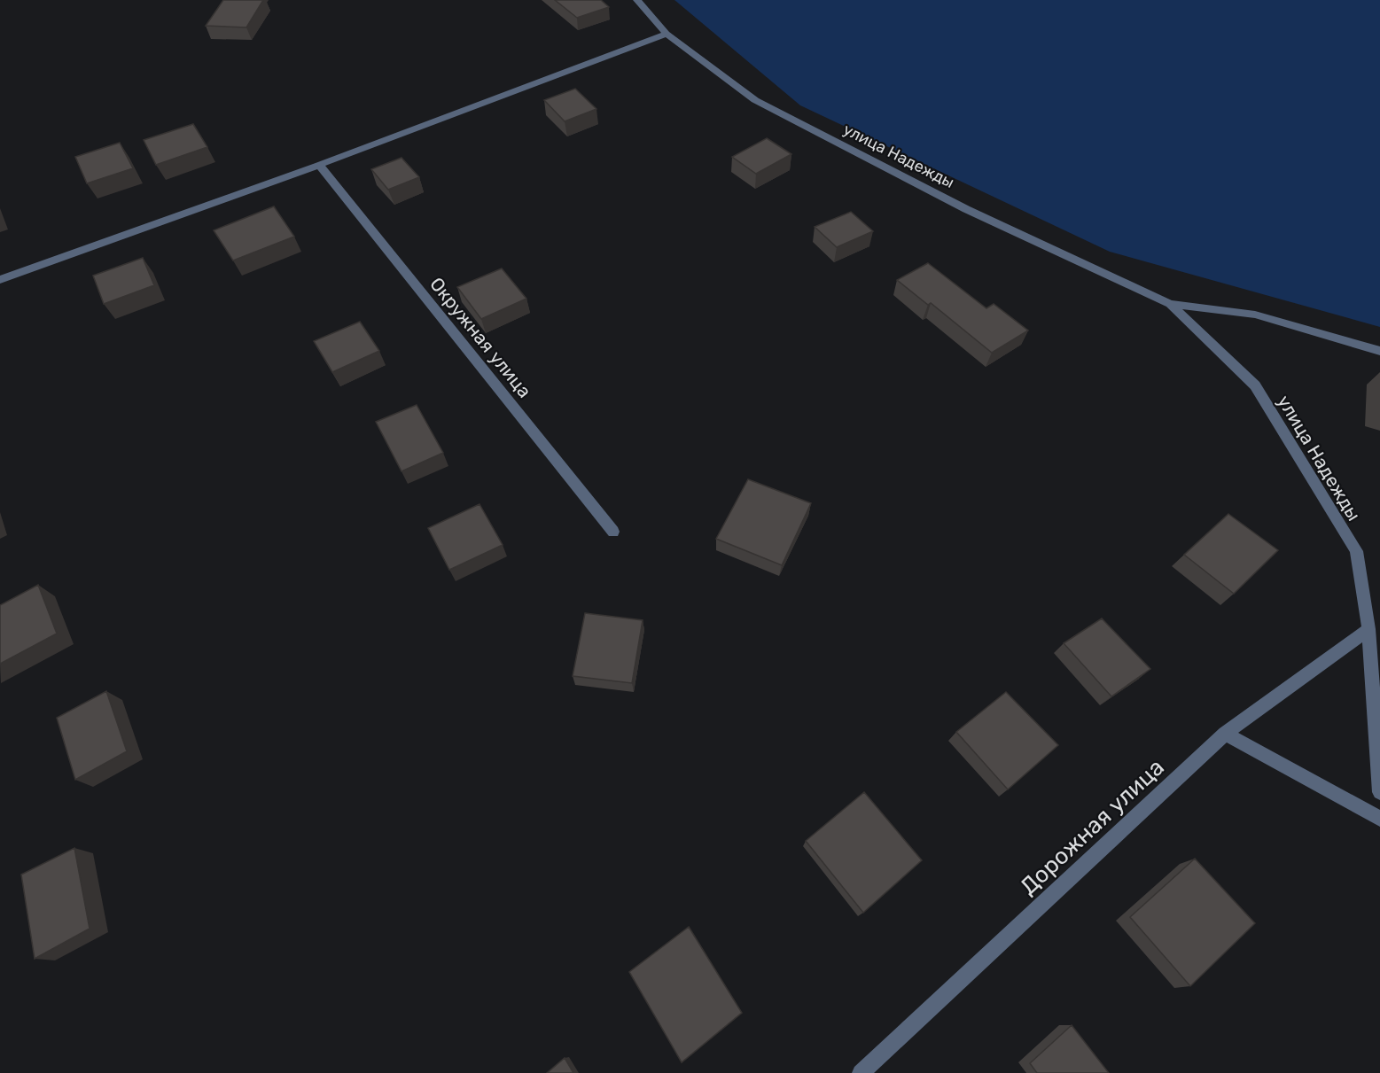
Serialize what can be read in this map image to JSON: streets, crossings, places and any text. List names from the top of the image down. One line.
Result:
{"streets":{"street":["улица Надежды","Окружная улица","Дорожная улица"]},"crossings":[["улица Надежды","Дорожная улица"]]}
